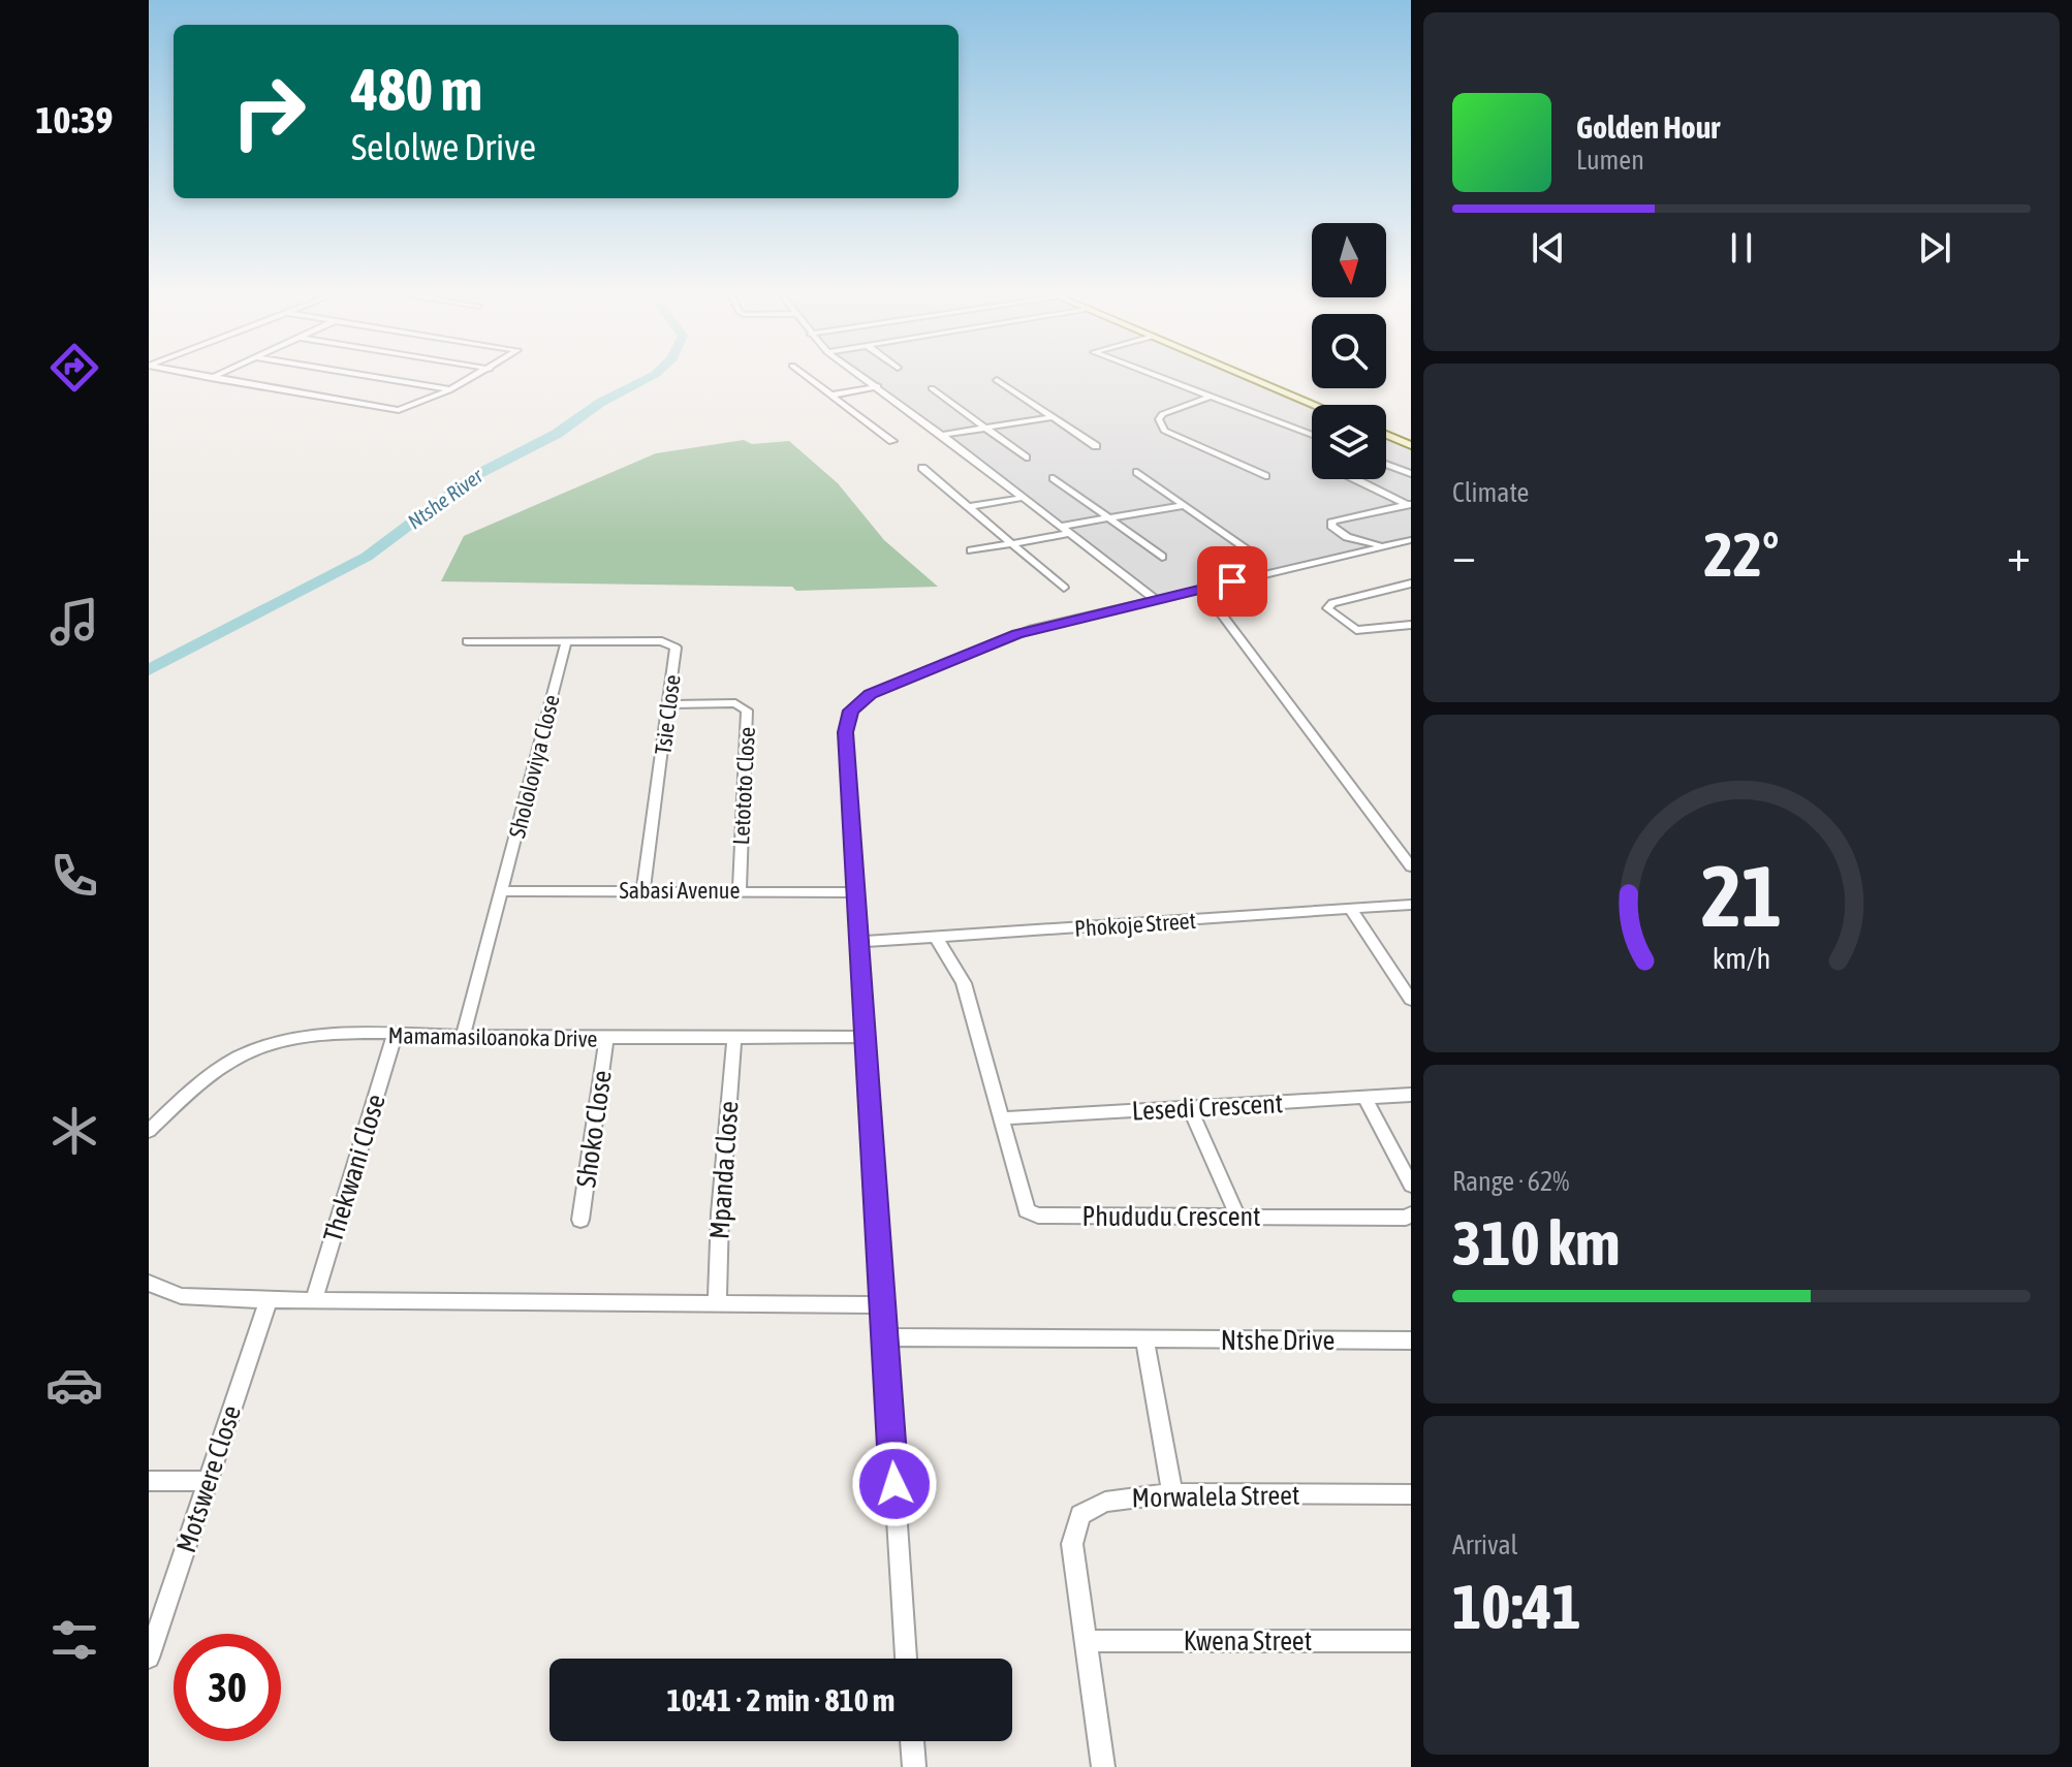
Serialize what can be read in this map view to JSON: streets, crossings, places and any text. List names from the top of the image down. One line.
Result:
{"streets":{"street":["Tsie Close","Shololoviya Close","Letototo Close","Sabasi Avenue","Phokoje Street","Mamamasiloanoka Drive","Lesedi Crescent","Shoko Close","Thekwani Close","Mpanda Close","Phududu Crescent","Ntshe Drive","Motswere Close","Morwalela Street","Kwena Street"]},"crossings":[["Tsie Close","Shololoviya Close"],["Tsie Close","Letototo Close"],["Tsie Close","Sabasi Avenue"],["Shololoviya Close","Sabasi Avenue"],["Shololoviya Close","Mamamasiloanoka Drive"],["Letototo Close","Sabasi Avenue"],["Phokoje Street","Phududu Crescent"],["Mamamasiloanoka Drive","Shoko Close"],["Mamamasiloanoka Drive","Thekwani Close"],["Mamamasiloanoka Drive","Mpanda Close"],["Lesedi Crescent","Phududu Crescent"],["Morwalela Street","Kwena Street"]],"water":["Ntshe River"],"north":"bottom","page":{"tabs":"10:39","turn":["480 m","Selolwe Drive"],"song":["Golden Hour","Lumen"],"tile":["Climate",["Range · 62%","310 km"],["Arrival","10:41"]],"heat":["−","22°","+"],"limit":"30","trip":"10:41 · 2 min · 810 m","gauge":["21","km/h"]}}
